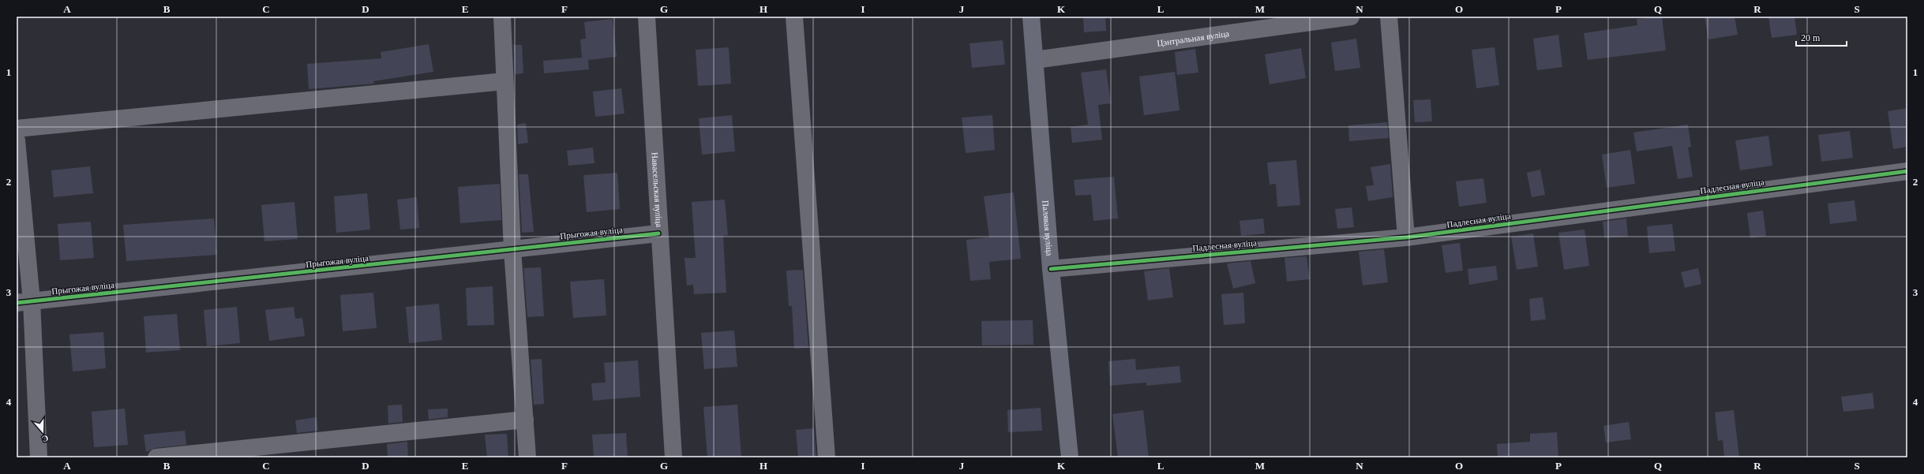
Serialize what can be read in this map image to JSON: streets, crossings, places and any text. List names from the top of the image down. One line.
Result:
{"streets":{"main road":["Палявая вуліца"],"street":["Цэнтральная вуліца","Падлесная вуліца","Навасельская вуліца","Прыгожая вуліца"]},"crossings":[["Цэнтральная вуліца","Палявая вуліца"],["Падлесная вуліца","Палявая вуліца"],["Навасельская вуліца","Прыгожая вуліца"]],"scale_bar":"20 m","north":"bottom","grid":{"columns":["A","B","C","D","E","F","G","H","I","J","K","L","M","N","O","P","Q","R","S"],"rows":["1","2","3","4"]}}
